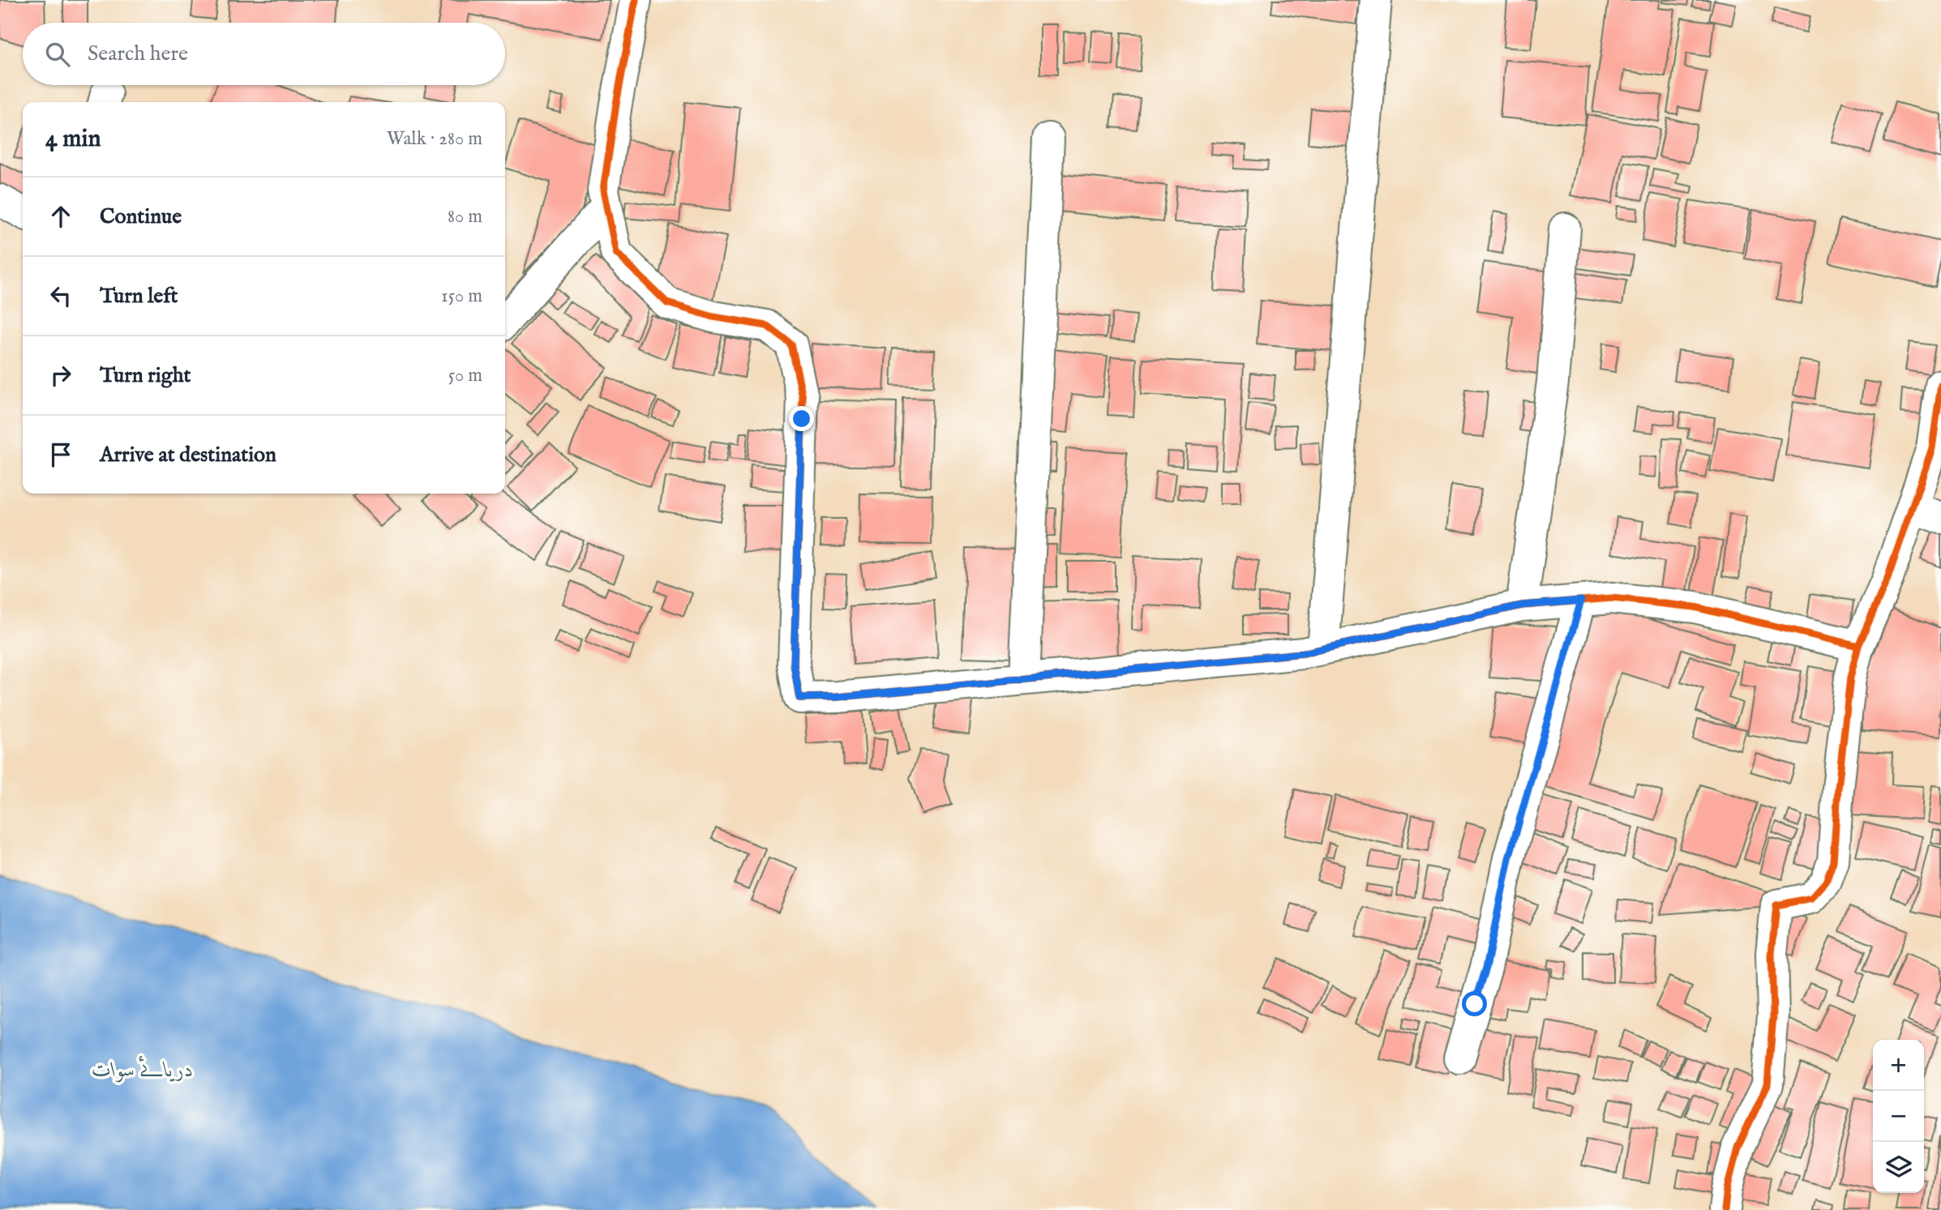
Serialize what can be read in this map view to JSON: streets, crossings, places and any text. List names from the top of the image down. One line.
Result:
{"water":["دریائے سوات"],"page":{"search":"Search here","heading":["4 min","Walk · 280 m"],"list":[["Continue","80 m"],["Turn left","150 m"],["Turn right","50 m"],"Arrive at destination"],"map_buttons":["+","−"]}}
